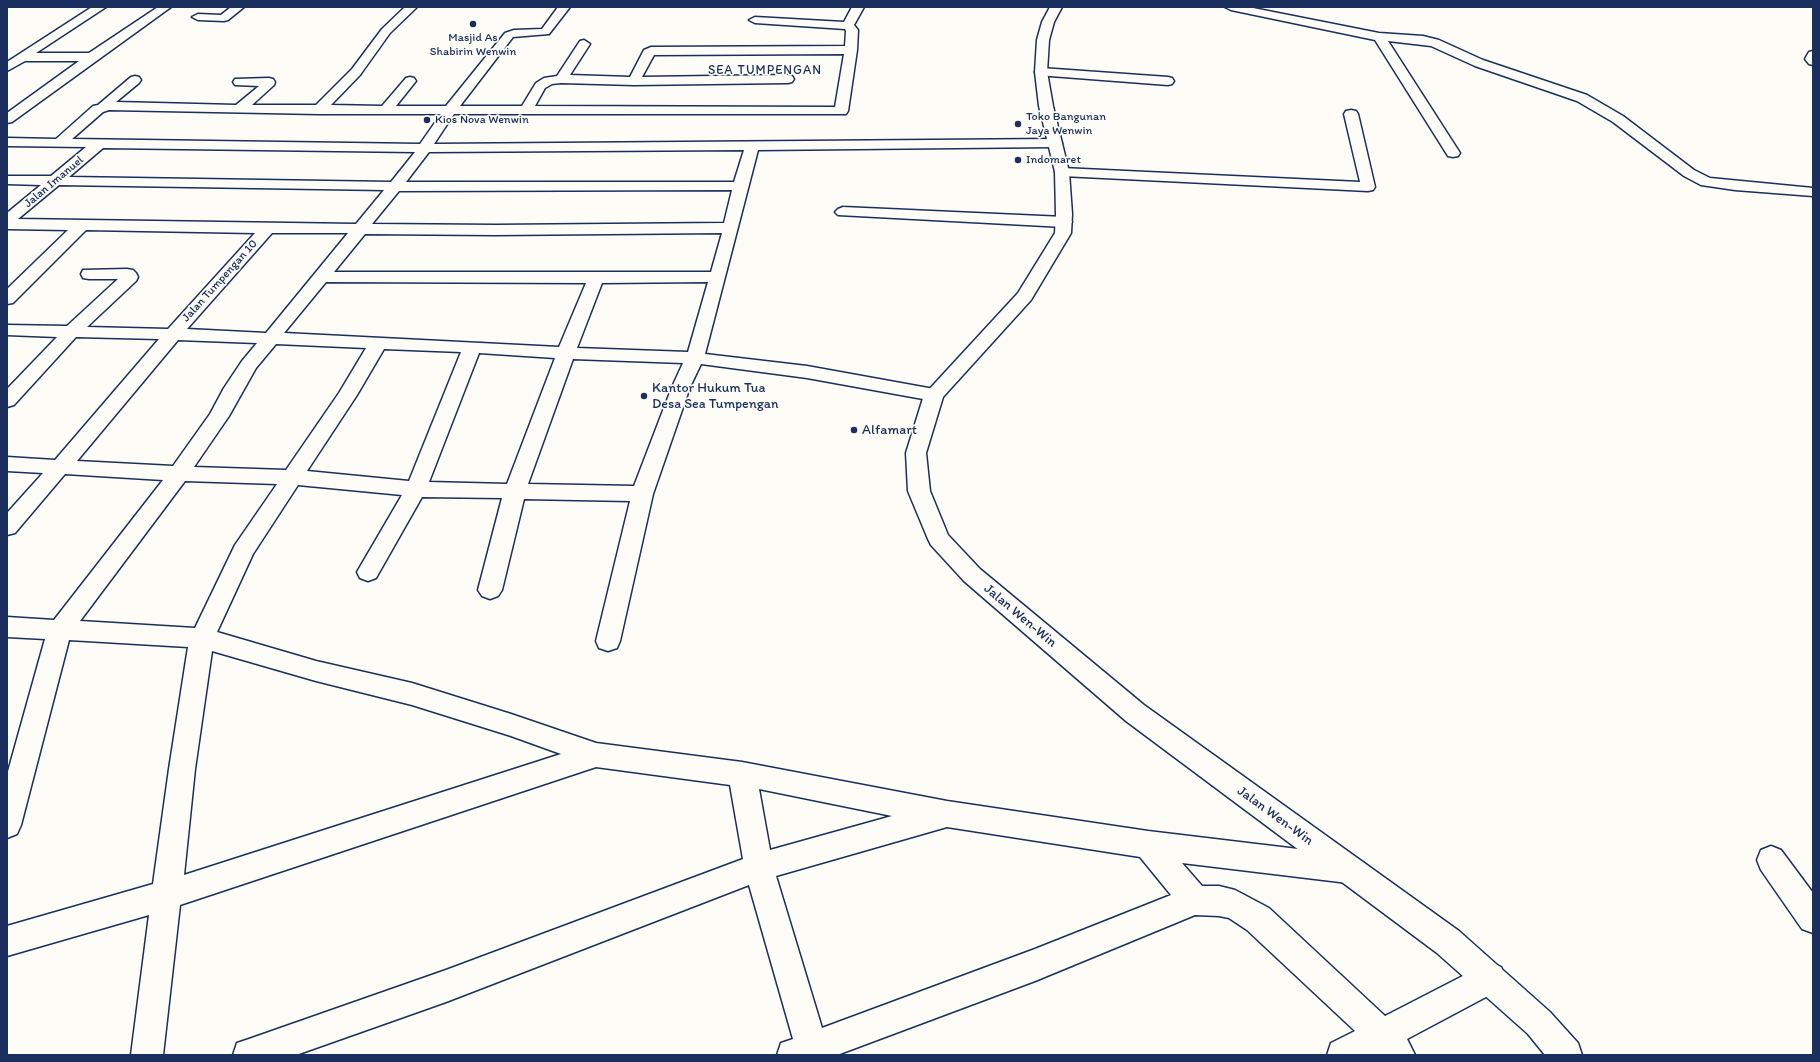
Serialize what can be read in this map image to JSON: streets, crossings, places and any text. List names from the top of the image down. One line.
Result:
{"streets":{"street":["Jalan Imanuel","Jalan Tumpengan 10","Jalan Wen-Win"]},"districts":["SEA TUMPENGAN"],"places":["Masjid As Shabirin Wenwin","Kios Nova Wenwin","Toko Bangunan Jaya Wenwin","Indomaret","Kantor Hukum Tua Desa Sea Tumpengan","Alfamart"]}
